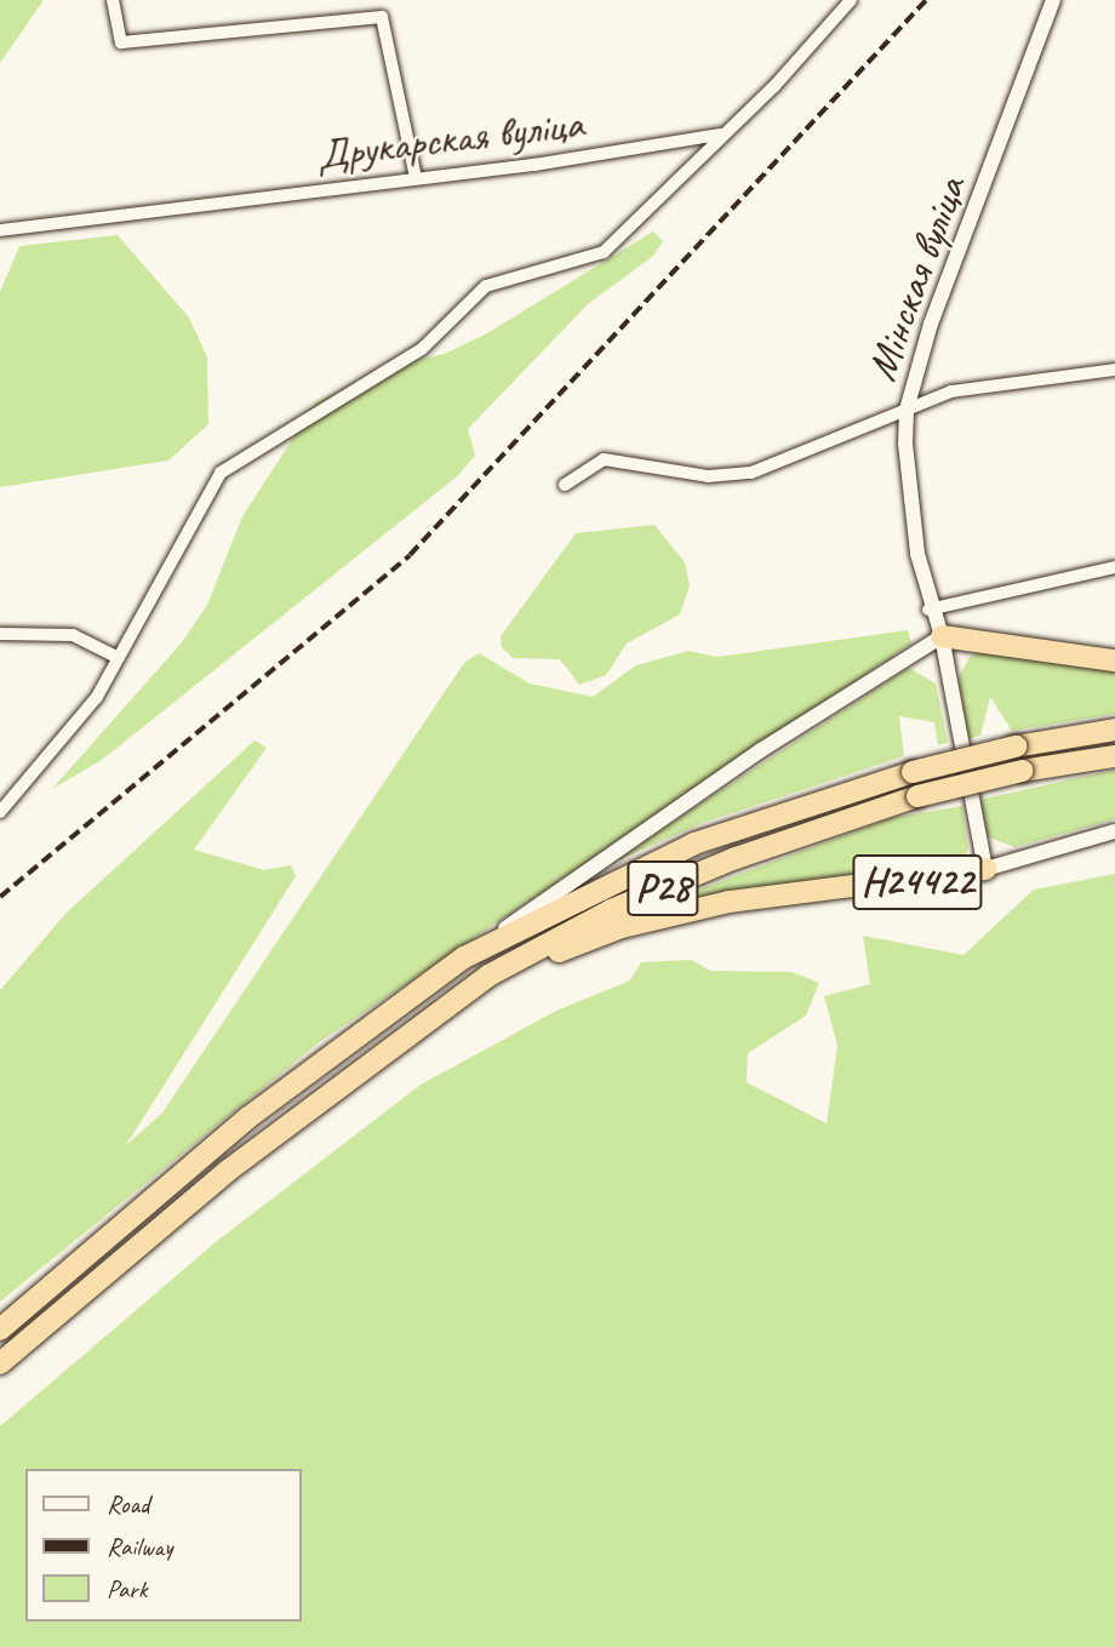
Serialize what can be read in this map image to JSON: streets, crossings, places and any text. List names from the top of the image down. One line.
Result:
{"streets":{"highway":["Н24422","Р28"],"street":["Друкарская вуліца","Мінская вуліца"]},"crossings":[["Мінская вуліца","Н24422"],["Н24422","Р28"]],"legend":["Road","Railway","Park"]}
